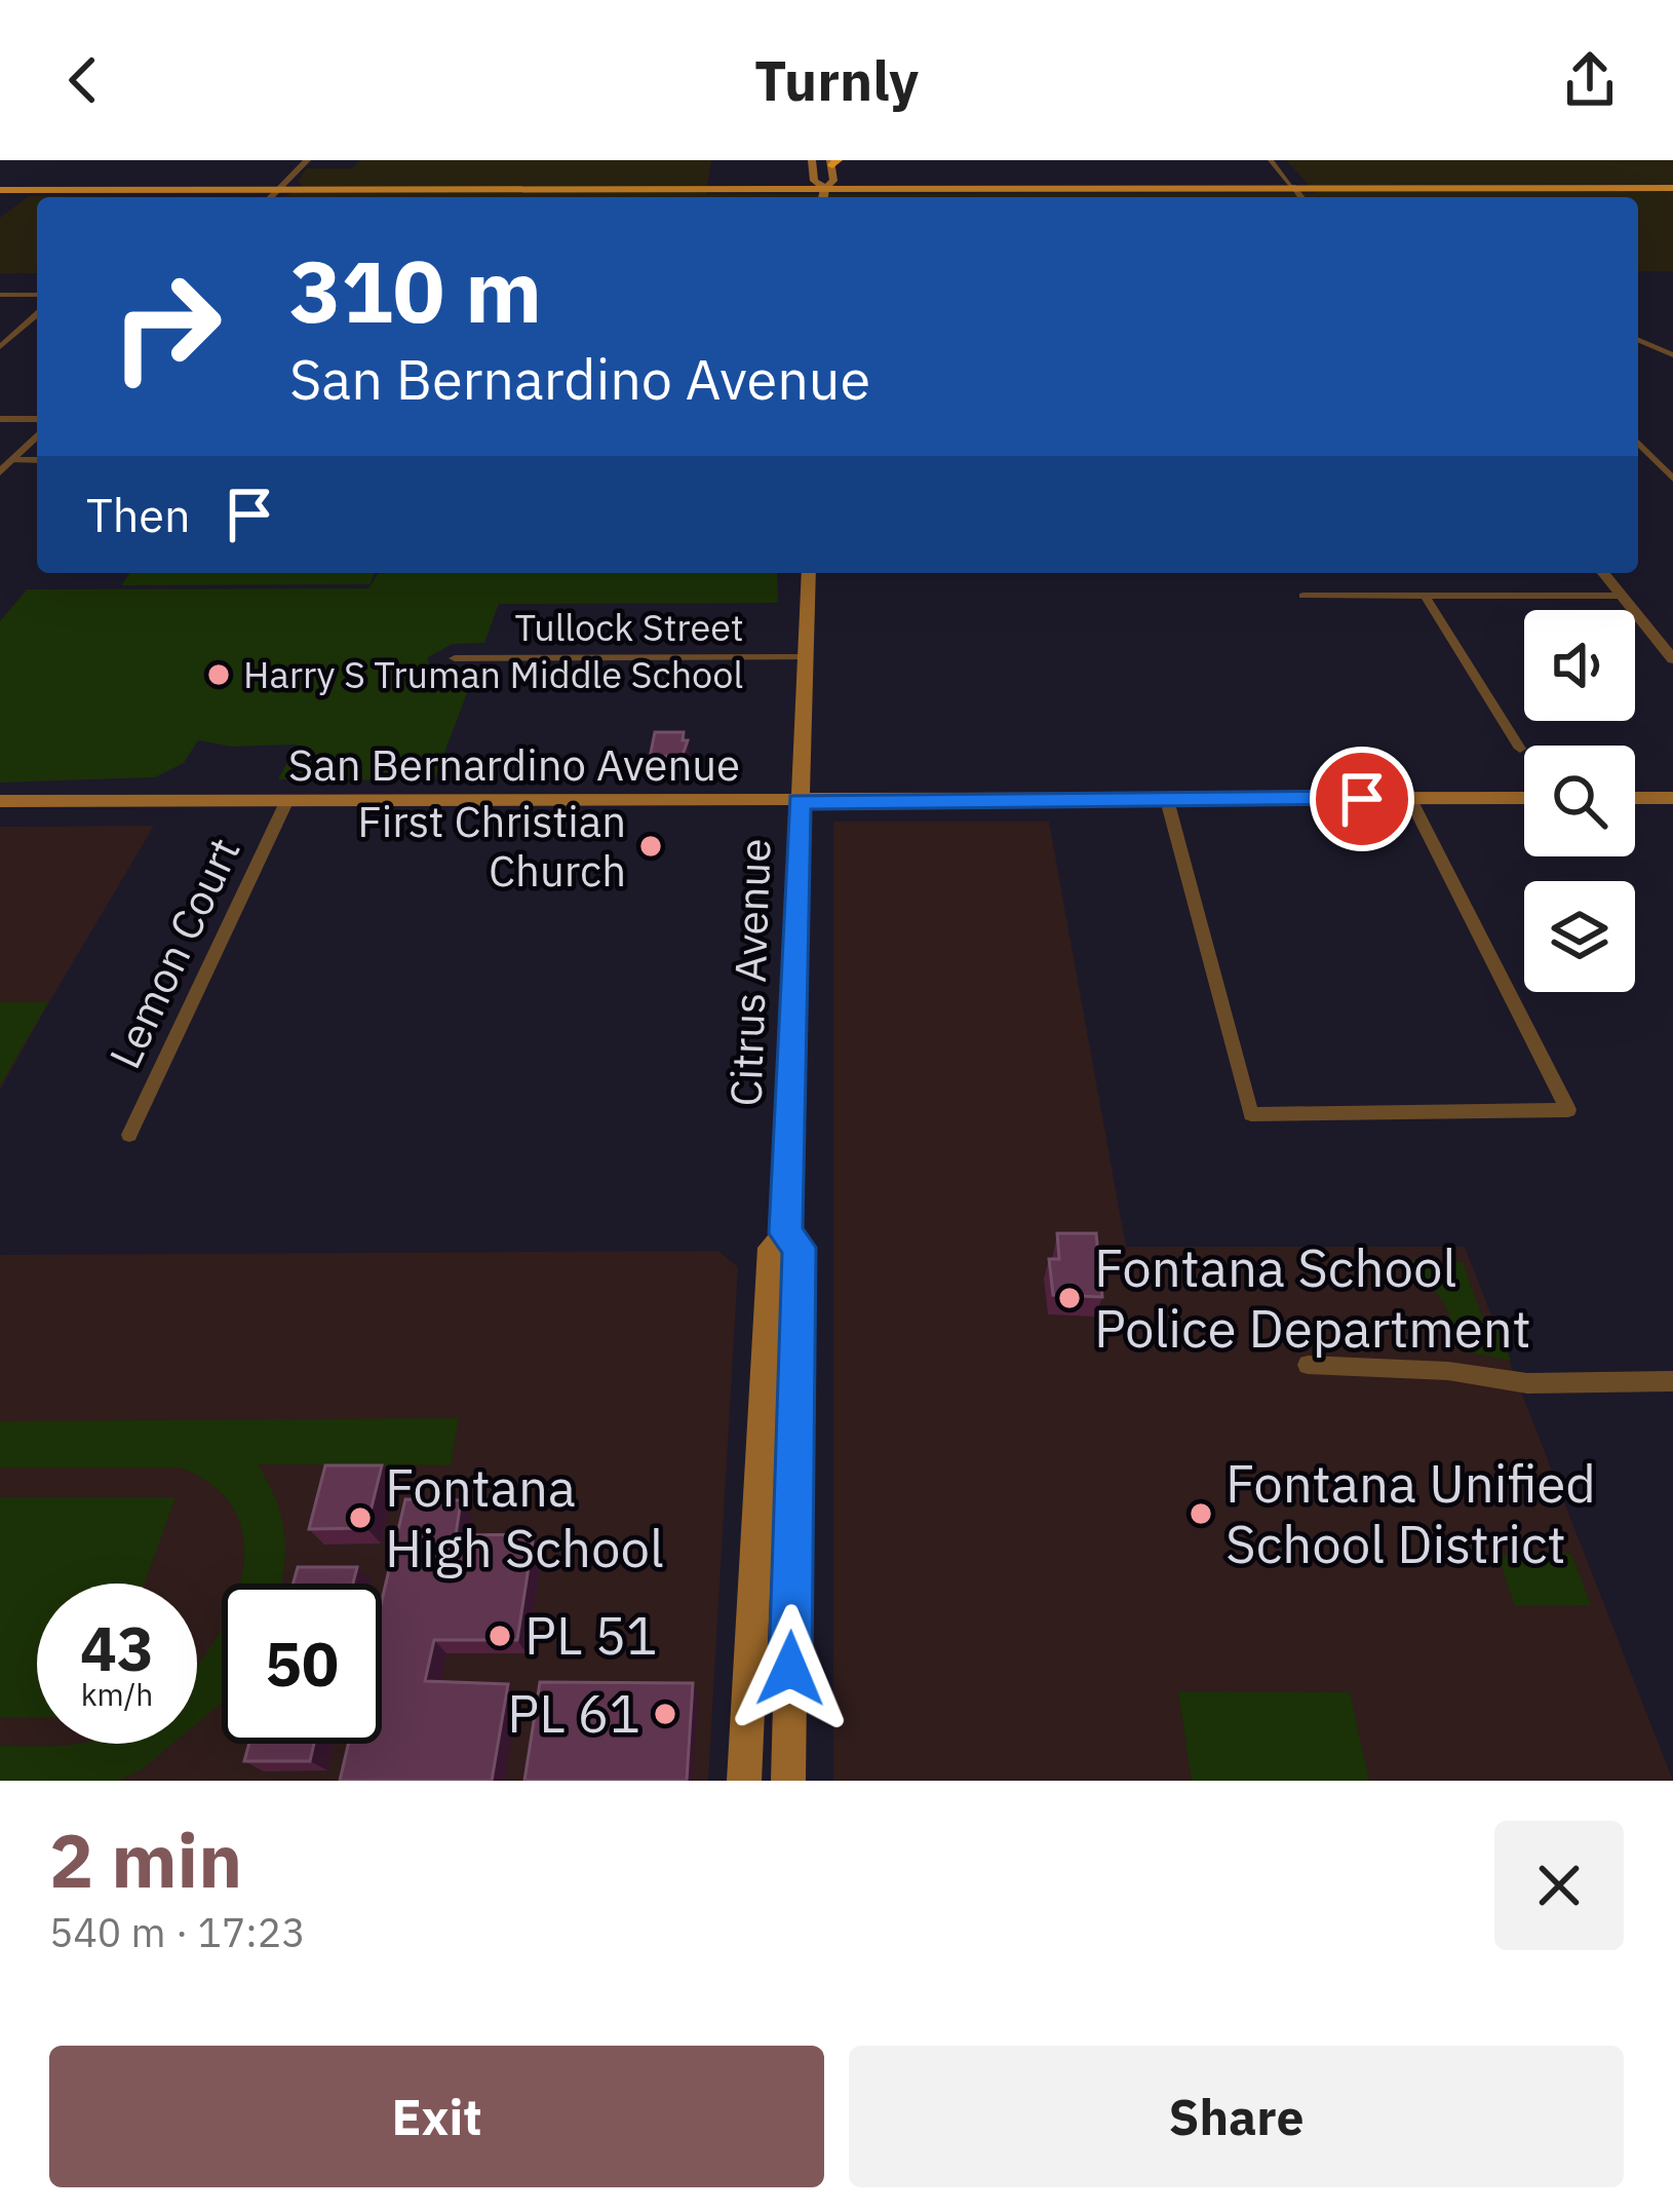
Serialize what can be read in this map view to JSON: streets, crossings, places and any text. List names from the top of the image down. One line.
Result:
{"streets":{"main road":["San Bernardino Avenue","Citrus Avenue"],"street":["Tullock Street","Lemon Court"]},"crossings":[["Tullock Street","Citrus Avenue"],["San Bernardino Avenue","Lemon Court"],["San Bernardino Avenue","Citrus Avenue"]],"places":["Harry S Truman Middle School","First Christian Church","Fontana School Police Department","Fontana Unified School District","Fontana High School","PL 51","PL 61"],"page":{"header":"Turnly","turn":["310 m","San Bernardino Avenue"],"then":"Then","speed":"43 km/h","limit":"50","heading":["2 min","540 m · 17:23"],"buttons":["Exit","Share"]}}
